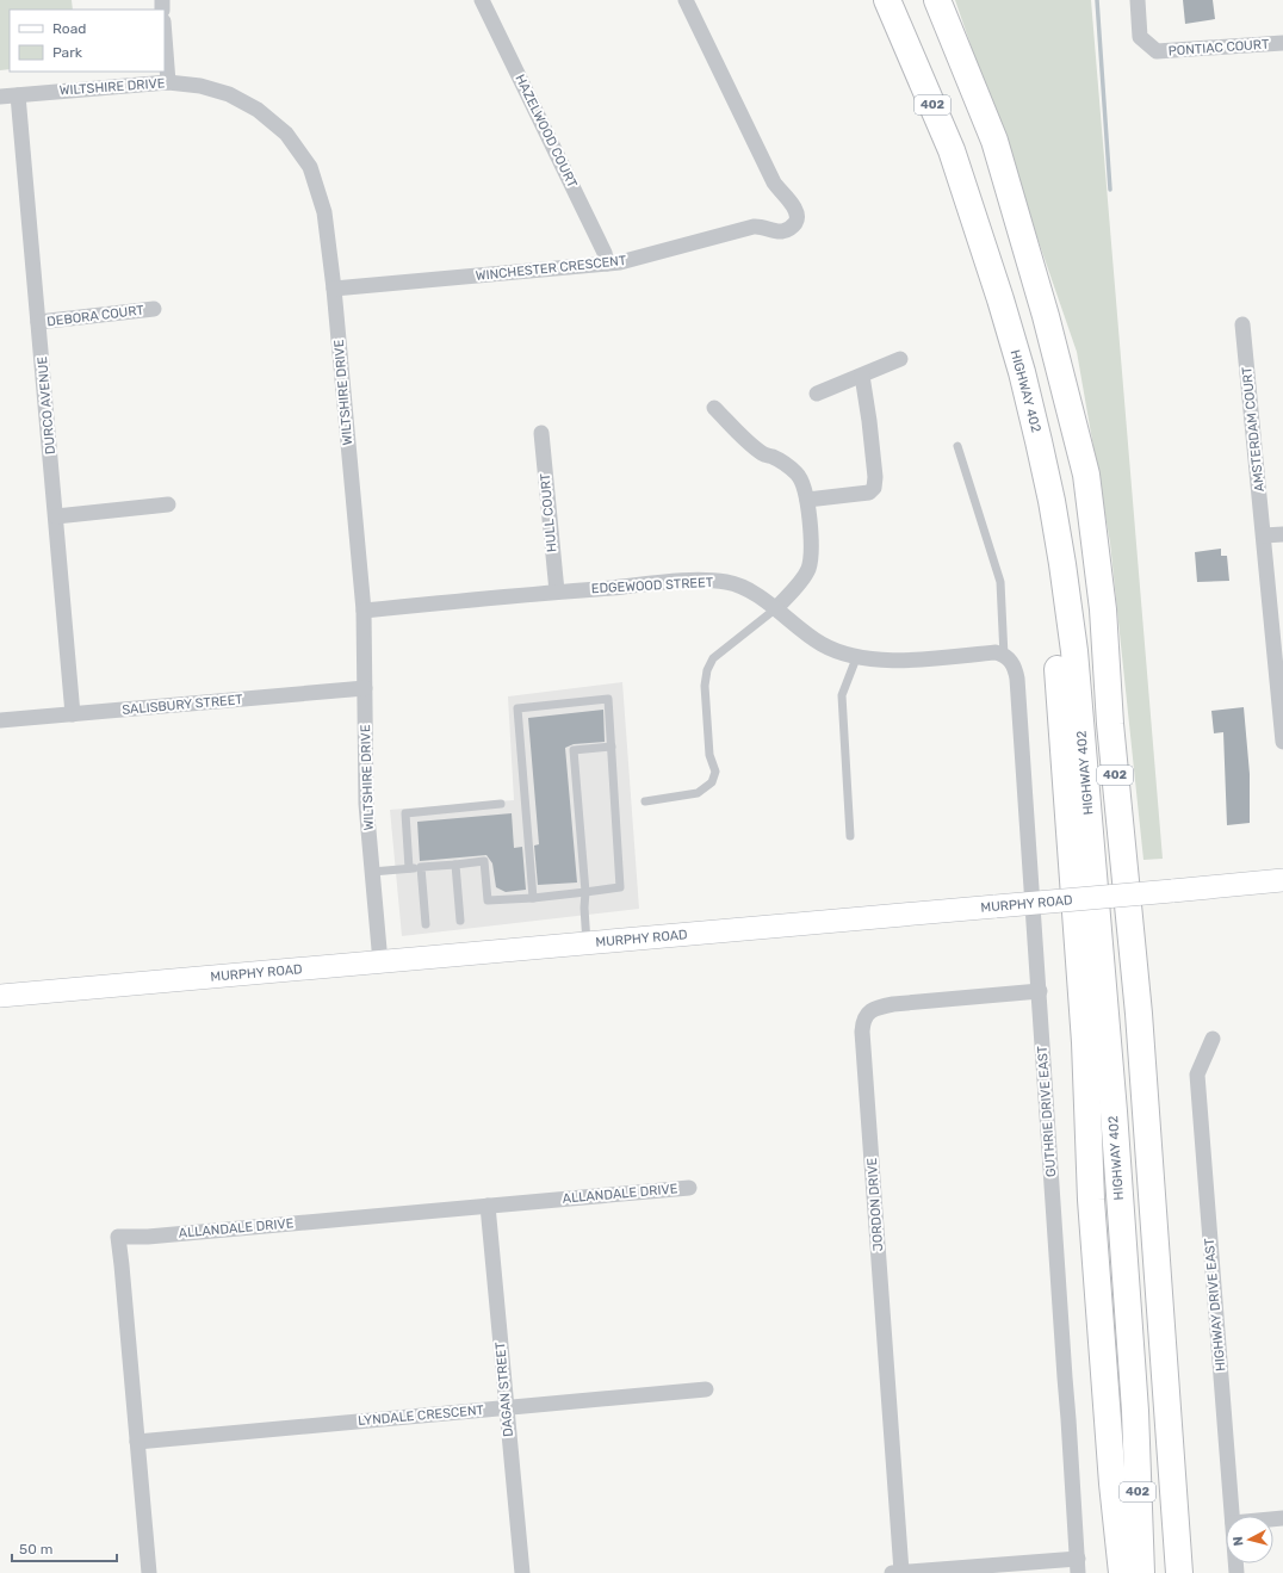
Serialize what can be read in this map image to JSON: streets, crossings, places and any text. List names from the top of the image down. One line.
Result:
{"streets":{"highway":["402","HIGHWAY 402"],"street":["PONTIAC COURT","WILTSHIRE DRIVE","HAZELWOOD COURT","WINCHESTER CRESCENT","DEBORA COURT","DURCO AVENUE","AMSTERDAM COURT","HULL COURT","EDGEWOOD STREET","SALISBURY STREET","MURPHY ROAD","GUTHRIE DRIVE EAST","ALLANDALE DRIVE","JORDON DRIVE","HIGHWAY DRIVE EAST","DAGAN STREET","LYNDALE CRESCENT"]},"crossings":[["WILTSHIRE DRIVE","WINCHESTER CRESCENT"],["WILTSHIRE DRIVE","DURCO AVENUE"],["WILTSHIRE DRIVE","EDGEWOOD STREET"],["WILTSHIRE DRIVE","SALISBURY STREET"],["WILTSHIRE DRIVE","MURPHY ROAD"],["HAZELWOOD COURT","WINCHESTER CRESCENT"],["DEBORA COURT","DURCO AVENUE"],["DURCO AVENUE","SALISBURY STREET"],["HULL COURT","EDGEWOOD STREET"],["EDGEWOOD STREET","GUTHRIE DRIVE EAST"],["GUTHRIE DRIVE EAST","JORDON DRIVE"],["ALLANDALE DRIVE","DAGAN STREET"],["ALLANDALE DRIVE","LYNDALE CRESCENT"],["DAGAN STREET","LYNDALE CRESCENT"]],"legend":["Road","Park"],"scale_bar":"50 m","north":"left"}
